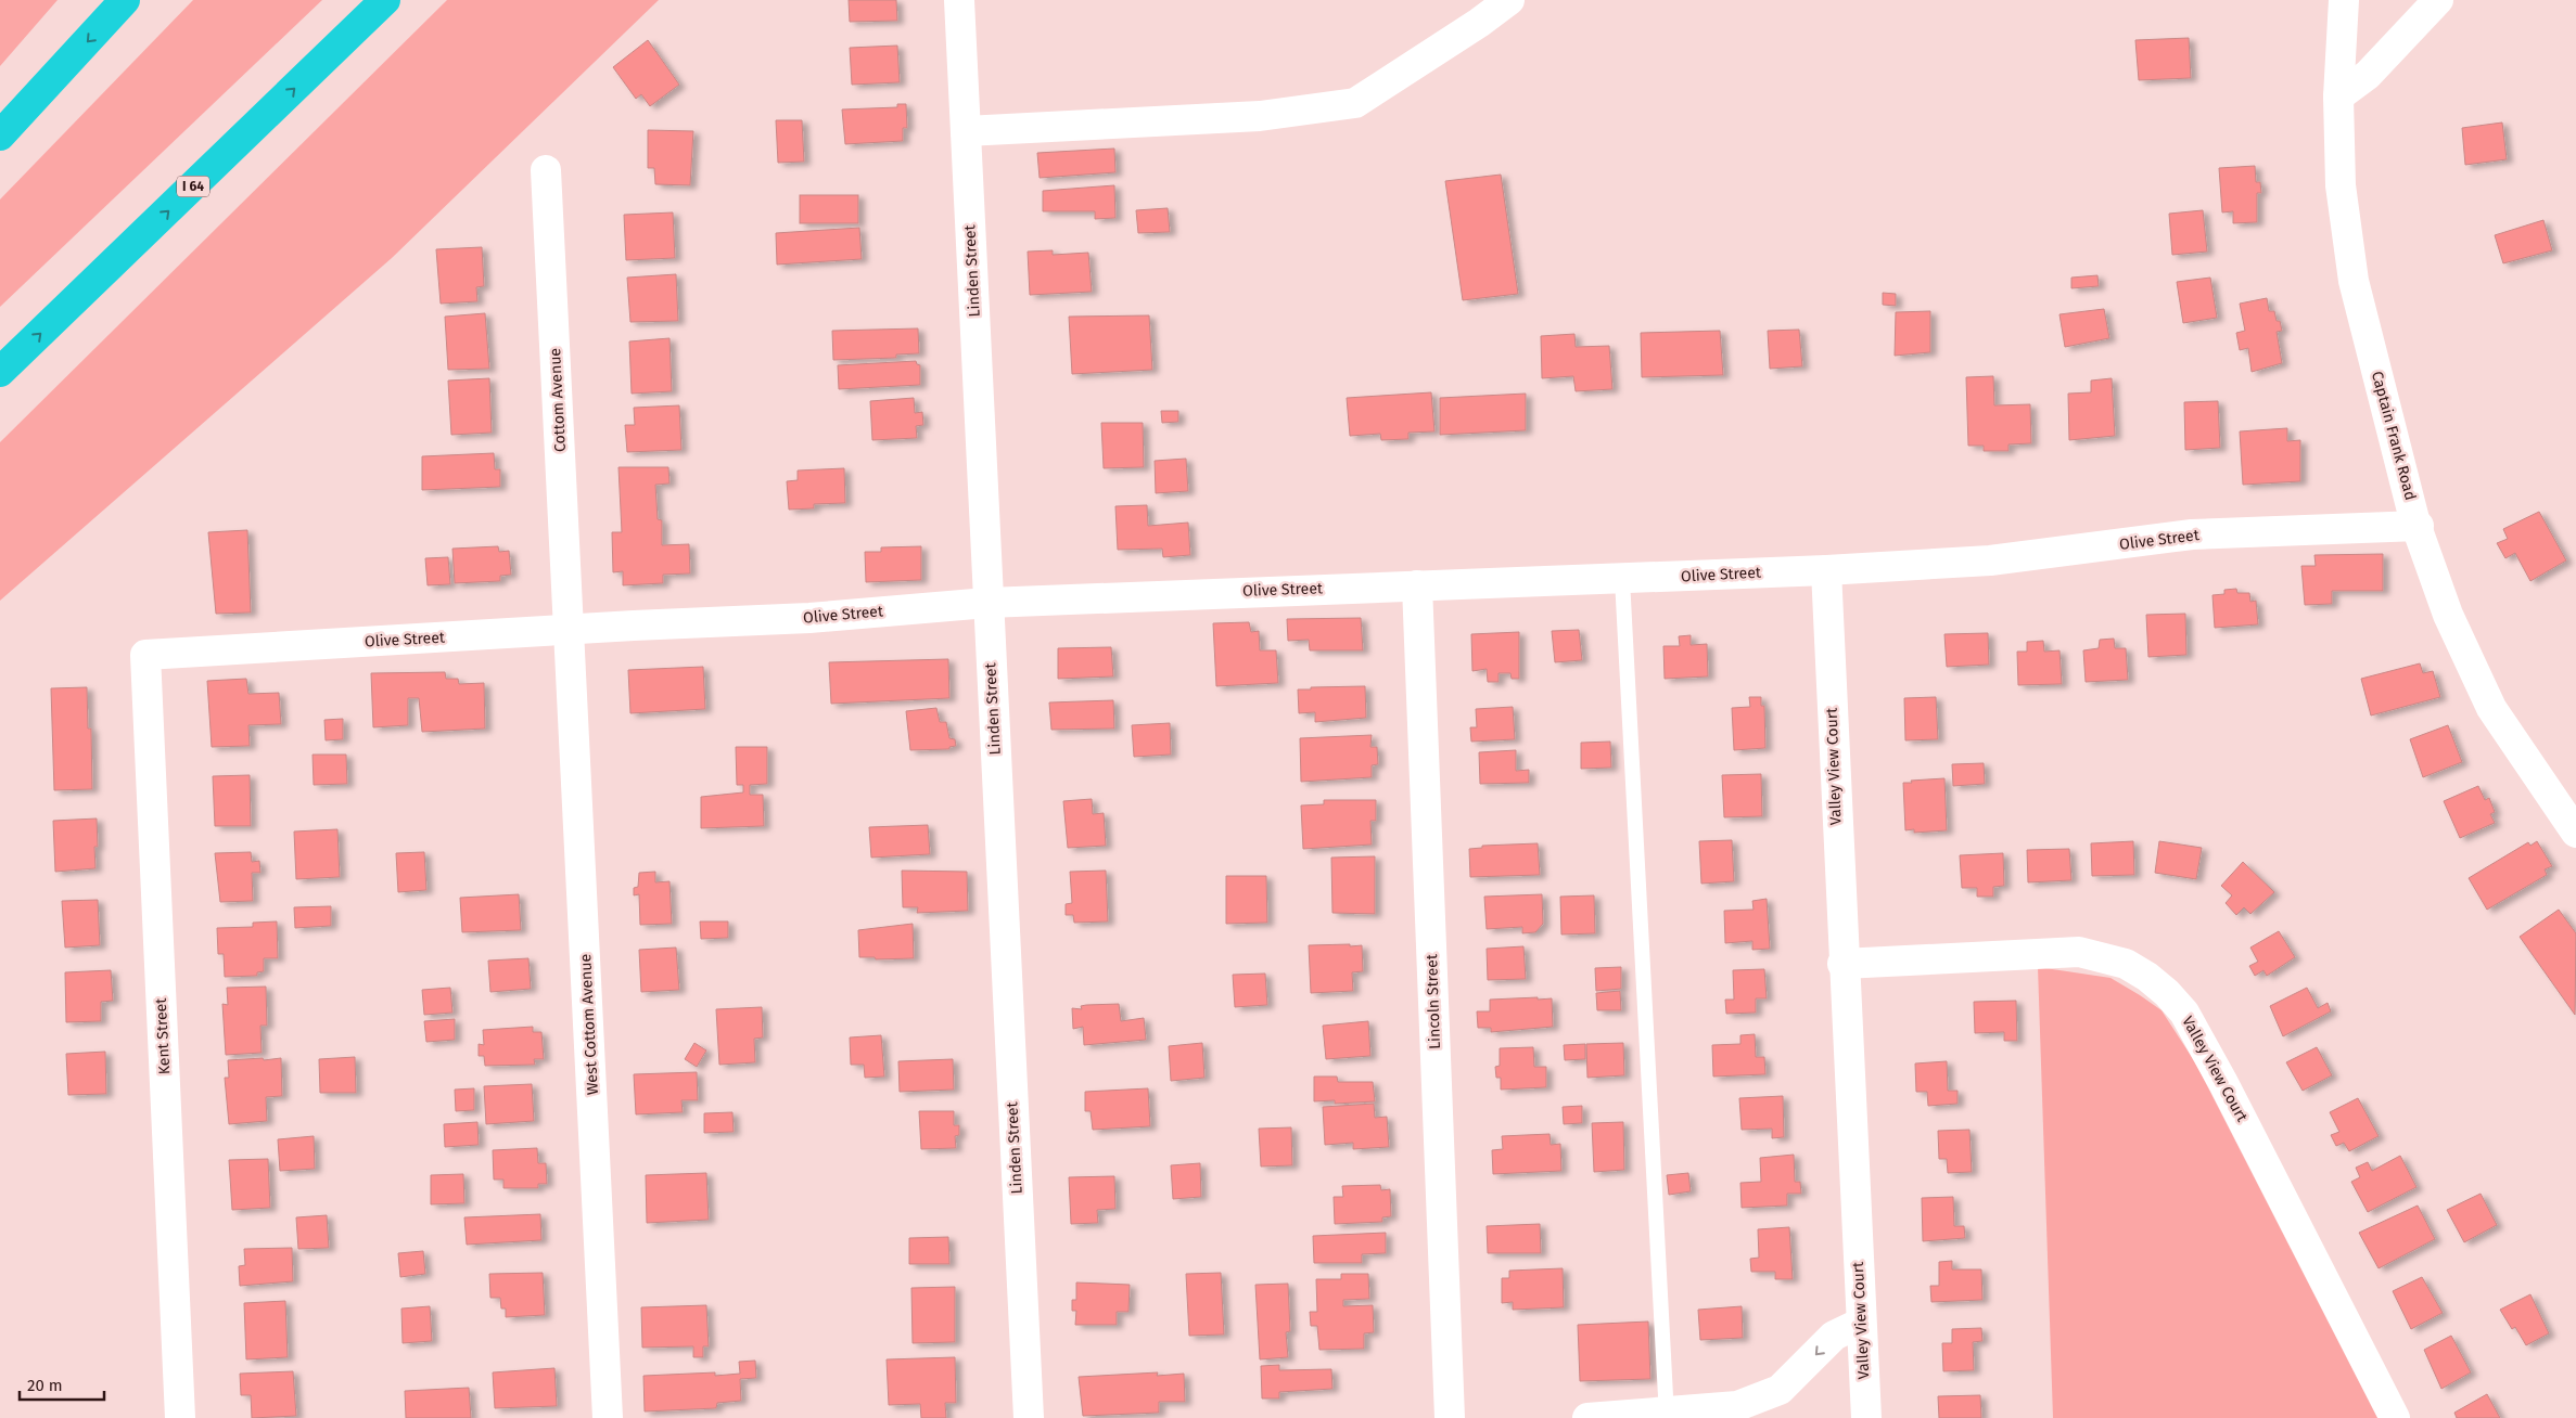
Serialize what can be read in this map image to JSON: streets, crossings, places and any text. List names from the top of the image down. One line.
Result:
{"streets":{"highway":["I 64"],"street":["Linden Street","Cottom Avenue","Captain Frank Road","Olive Street","Valley View Court","Lincoln Street","West Cottom Avenue","Kent Street"]},"crossings":[["Linden Street","Olive Street"],["Cottom Avenue","Olive Street"],["Cottom Avenue","West Cottom Avenue"],["Captain Frank Road","Olive Street"],["Olive Street","Valley View Court"],["Olive Street","Lincoln Street"],["Olive Street","West Cottom Avenue"],["Olive Street","Kent Street"]],"scale_bar":"20 m"}
